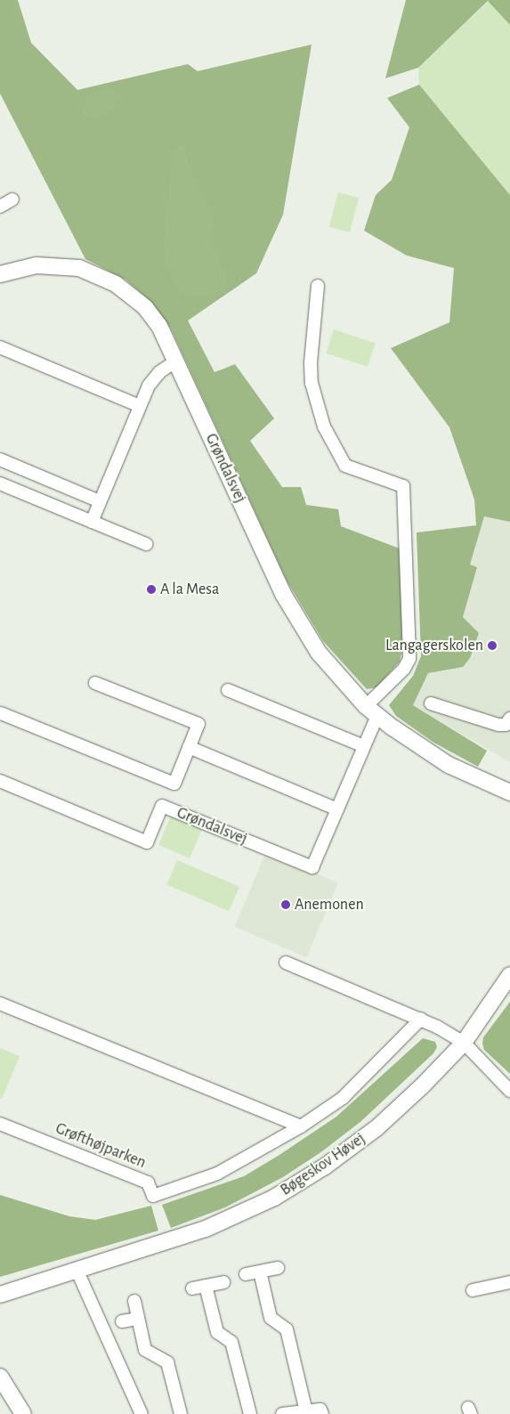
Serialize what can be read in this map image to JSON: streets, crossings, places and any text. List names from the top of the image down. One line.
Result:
{"streets":{"street":["Grøndalsvej","Grøfthøjparken","Bøgeskov Høvej"]},"places":["A la Mesa","Langagerskolen","Anemonen"]}
